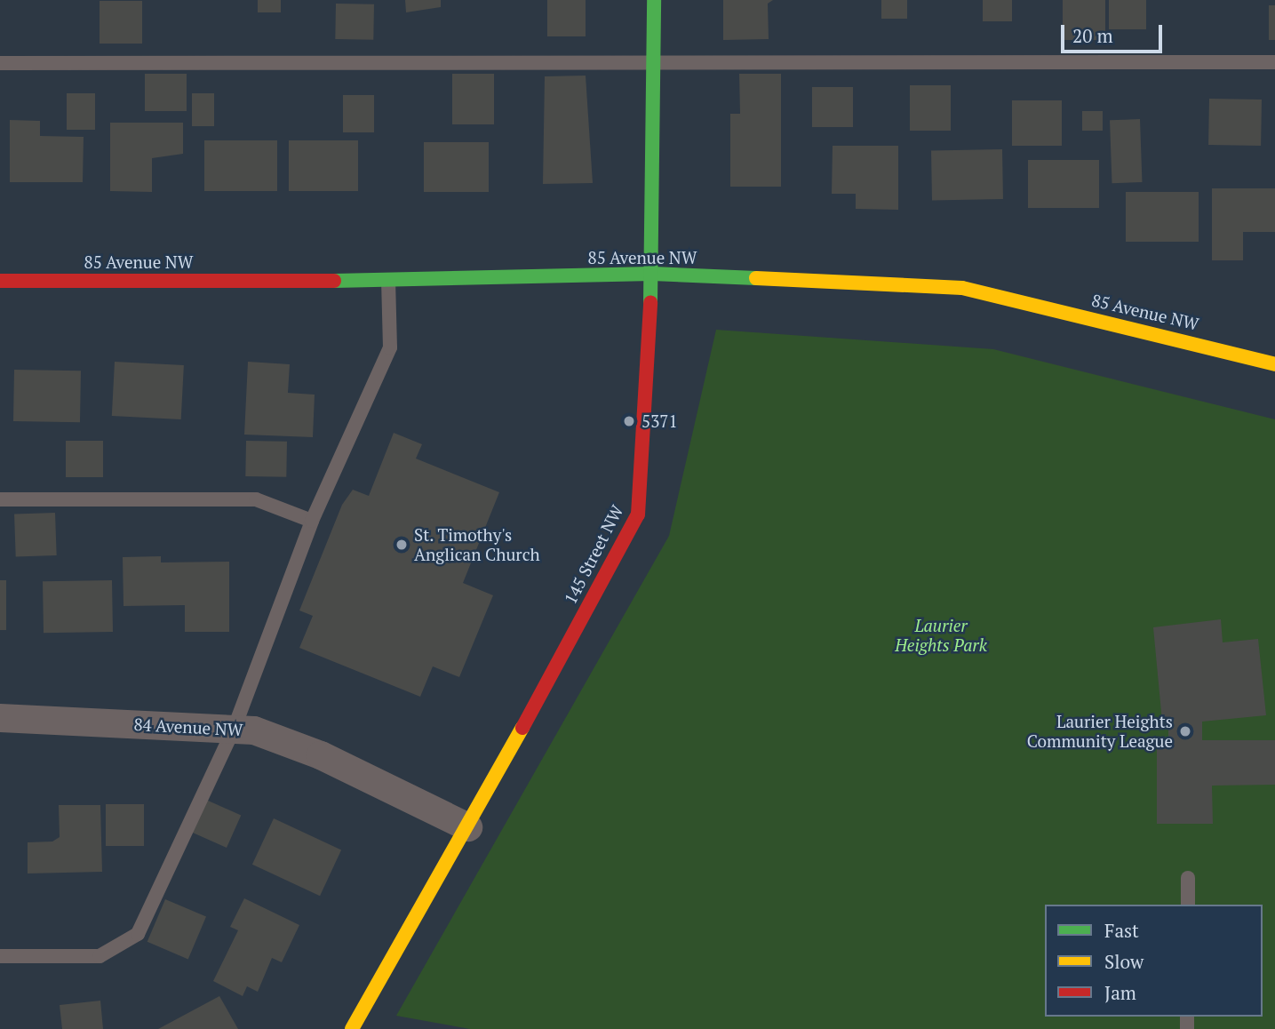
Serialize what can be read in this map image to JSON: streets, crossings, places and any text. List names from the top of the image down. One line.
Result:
{"streets":{"street":["85 Avenue NW","145 Street NW","84 Avenue NW"]},"crossings":[["85 Avenue NW","145 Street NW"],["145 Street NW","84 Avenue NW"]],"parks":["Laurier Heights Park"],"places":["5371","St. Timothy's Anglican Church","Laurier Heights Community League"],"legend":["Fast","Slow","Jam"],"scale_bar":"20 m"}
